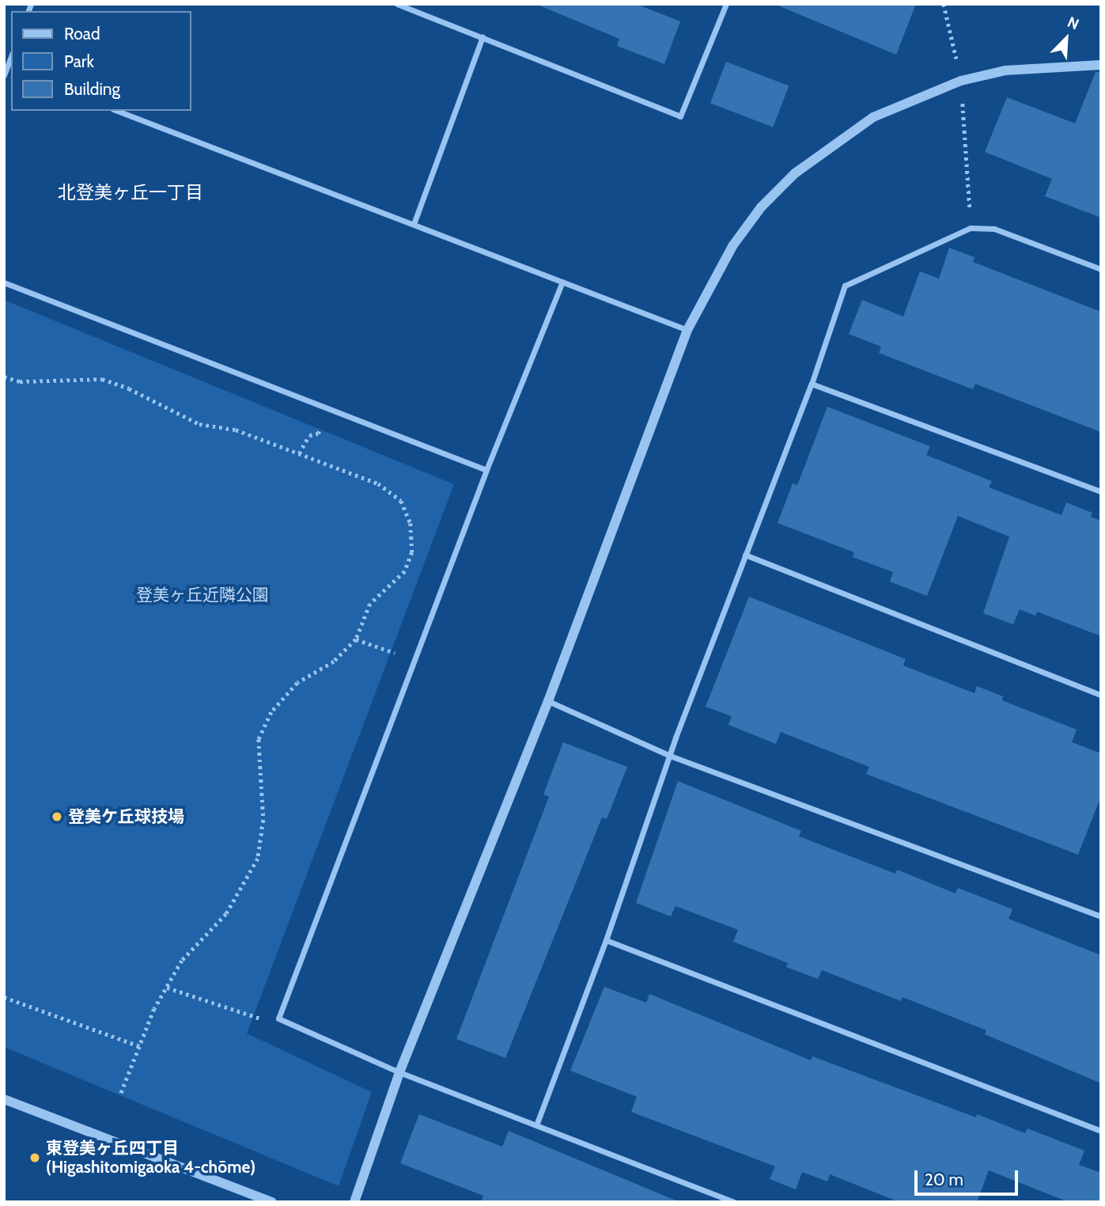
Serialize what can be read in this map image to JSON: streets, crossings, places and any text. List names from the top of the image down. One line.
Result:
{"districts":["北登美ヶ丘一丁目"],"parks":["登美ヶ丘近隣公園"],"places":["登美ケ丘球技場","東登美ヶ丘四丁目 (Higashitomigaoka 4-chōme)"],"legend":["Road","Park","Building"],"scale_bar":"20 m","north":"top right"}
